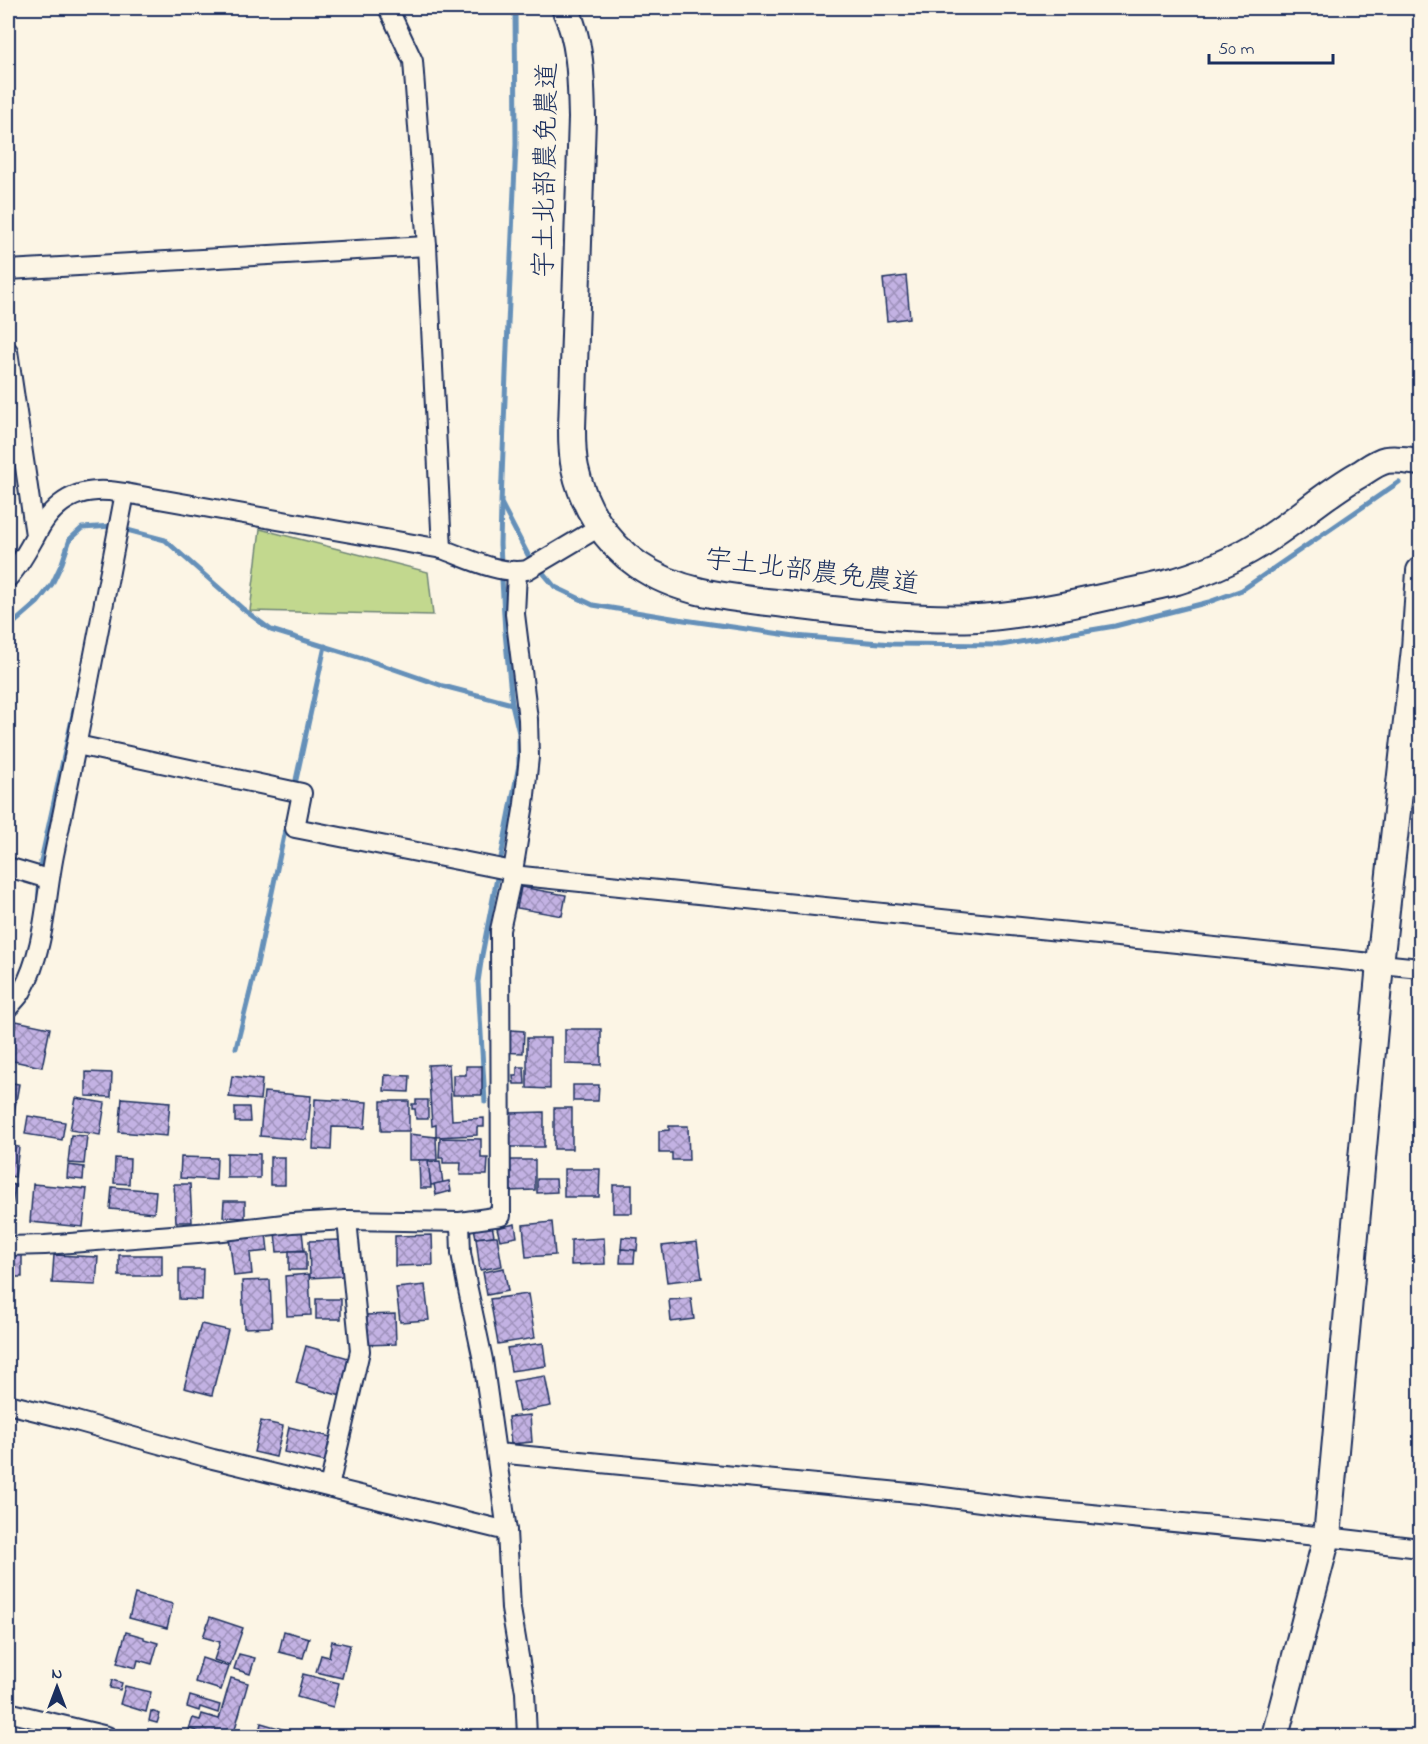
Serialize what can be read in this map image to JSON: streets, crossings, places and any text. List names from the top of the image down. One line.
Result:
{"streets":{"street":["宇土北部農免農道"]},"scale_bar":"50 m","north":"top"}
